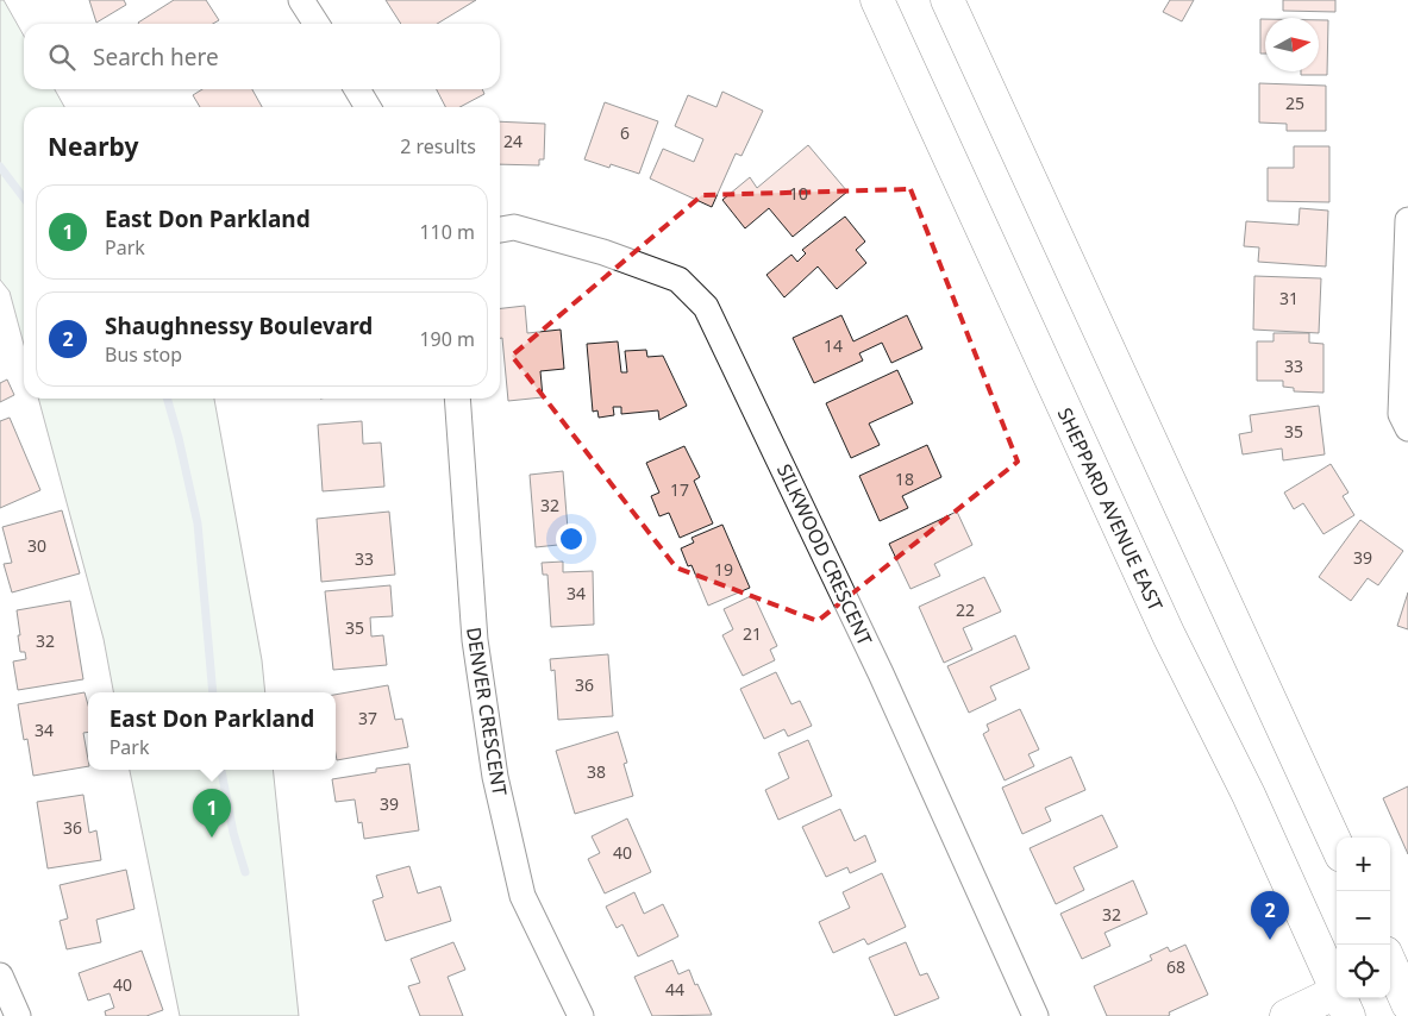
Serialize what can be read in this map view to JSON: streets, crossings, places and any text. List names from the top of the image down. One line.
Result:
{"streets":{"main road":["SHEPPARD AVENUE EAST"],"street":["SILKWOOD CRESCENT","DENVER CRESCENT"]},"house_numbers":["25","6","24","10","31","14","33","35","18","17","32","30","39","33","19","34","22","35","21","32","36","37","34","38","39","36","40","32","68","40","44"],"north":"right","page":{"search":"Search here","heading":["Nearby","2 results"],"list":[{"mark":"1","name":"East Don Parkland","note":"Park","value":"110 m"},{"mark":"2","name":"Shaughnessy Boulevard","note":"Bus stop","value":"190 m"}],"popup":["East Don Parkland","Park"],"pins":["1","2"],"map_buttons":["+","−"]}}
